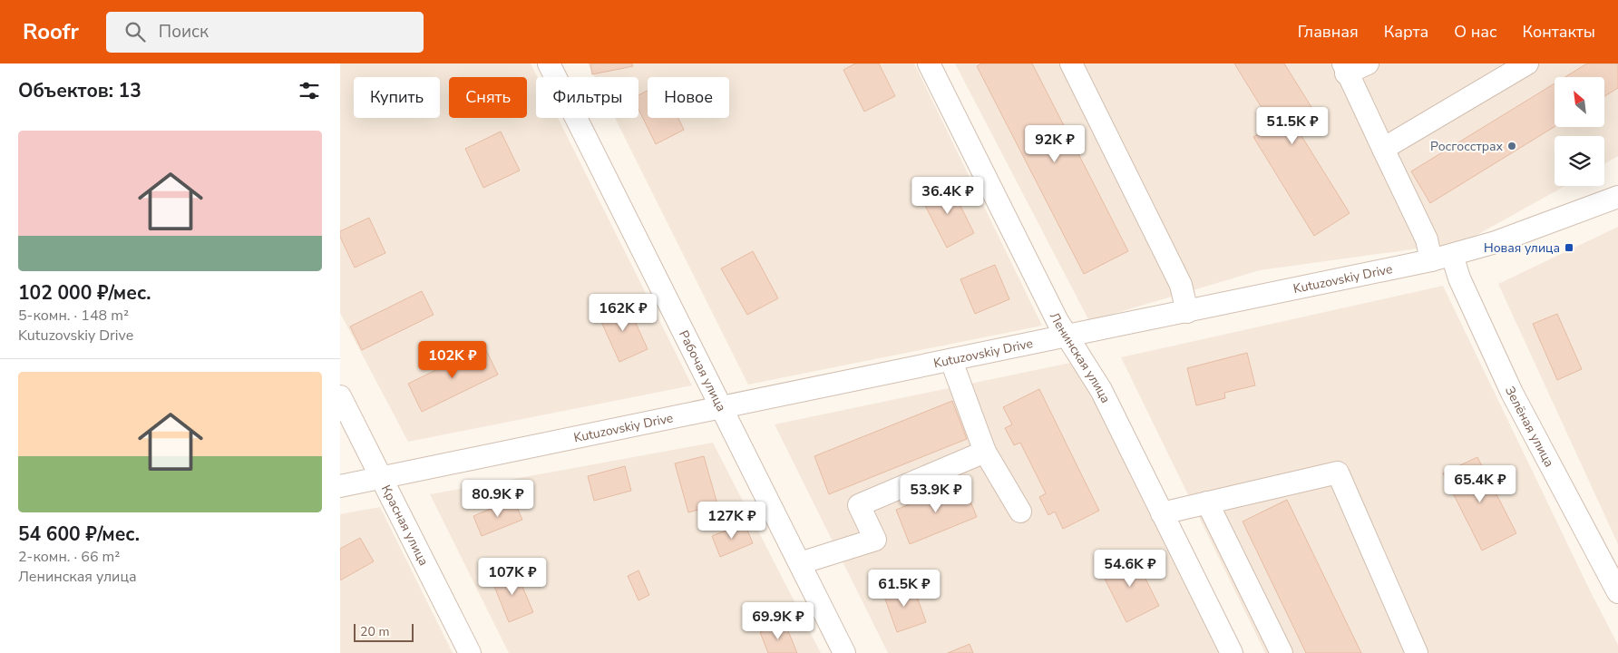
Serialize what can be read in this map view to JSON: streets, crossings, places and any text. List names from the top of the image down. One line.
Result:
{"streets":{"street":["Kutuzovskiy Drive","Ленинская улица","Рабочая улица","Зелёная улица","Красная улица"]},"crossings":[["Kutuzovskiy Drive","Ленинская улица"],["Kutuzovskiy Drive","Рабочая улица"],["Kutuzovskiy Drive","Зелёная улица"],["Kutuzovskiy Drive","Красная улица"]],"places":{"other":["Росгосстрах"],"transit":["Новая улица"]},"scale_bar":"20 m","north":"top left","page":{"header":"Roofr","search":"Поиск","nav":["Главная","Карта","О нас","Контакты"],"heading":"Объектов: 13","chip":["Купить","Снять","Фильтры","Новое"],"price":["51.5K ₽","92K ₽","36.4K ₽","162K ₽","102K ₽","65.4K ₽","53.9K ₽","80.9K ₽","127K ₽","54.6K ₽","107K ₽","61.5K ₽","69.9K ₽"],"list":[{"name":"102 000 ₽/мес.","note":"5-комн. · 148 m² · Kutuzovskiy Drive"},{"name":"54 600 ₽/мес.","note":"2-комн. · 66 m² · Ленинская улица"}],"scale":"20 m"}}
